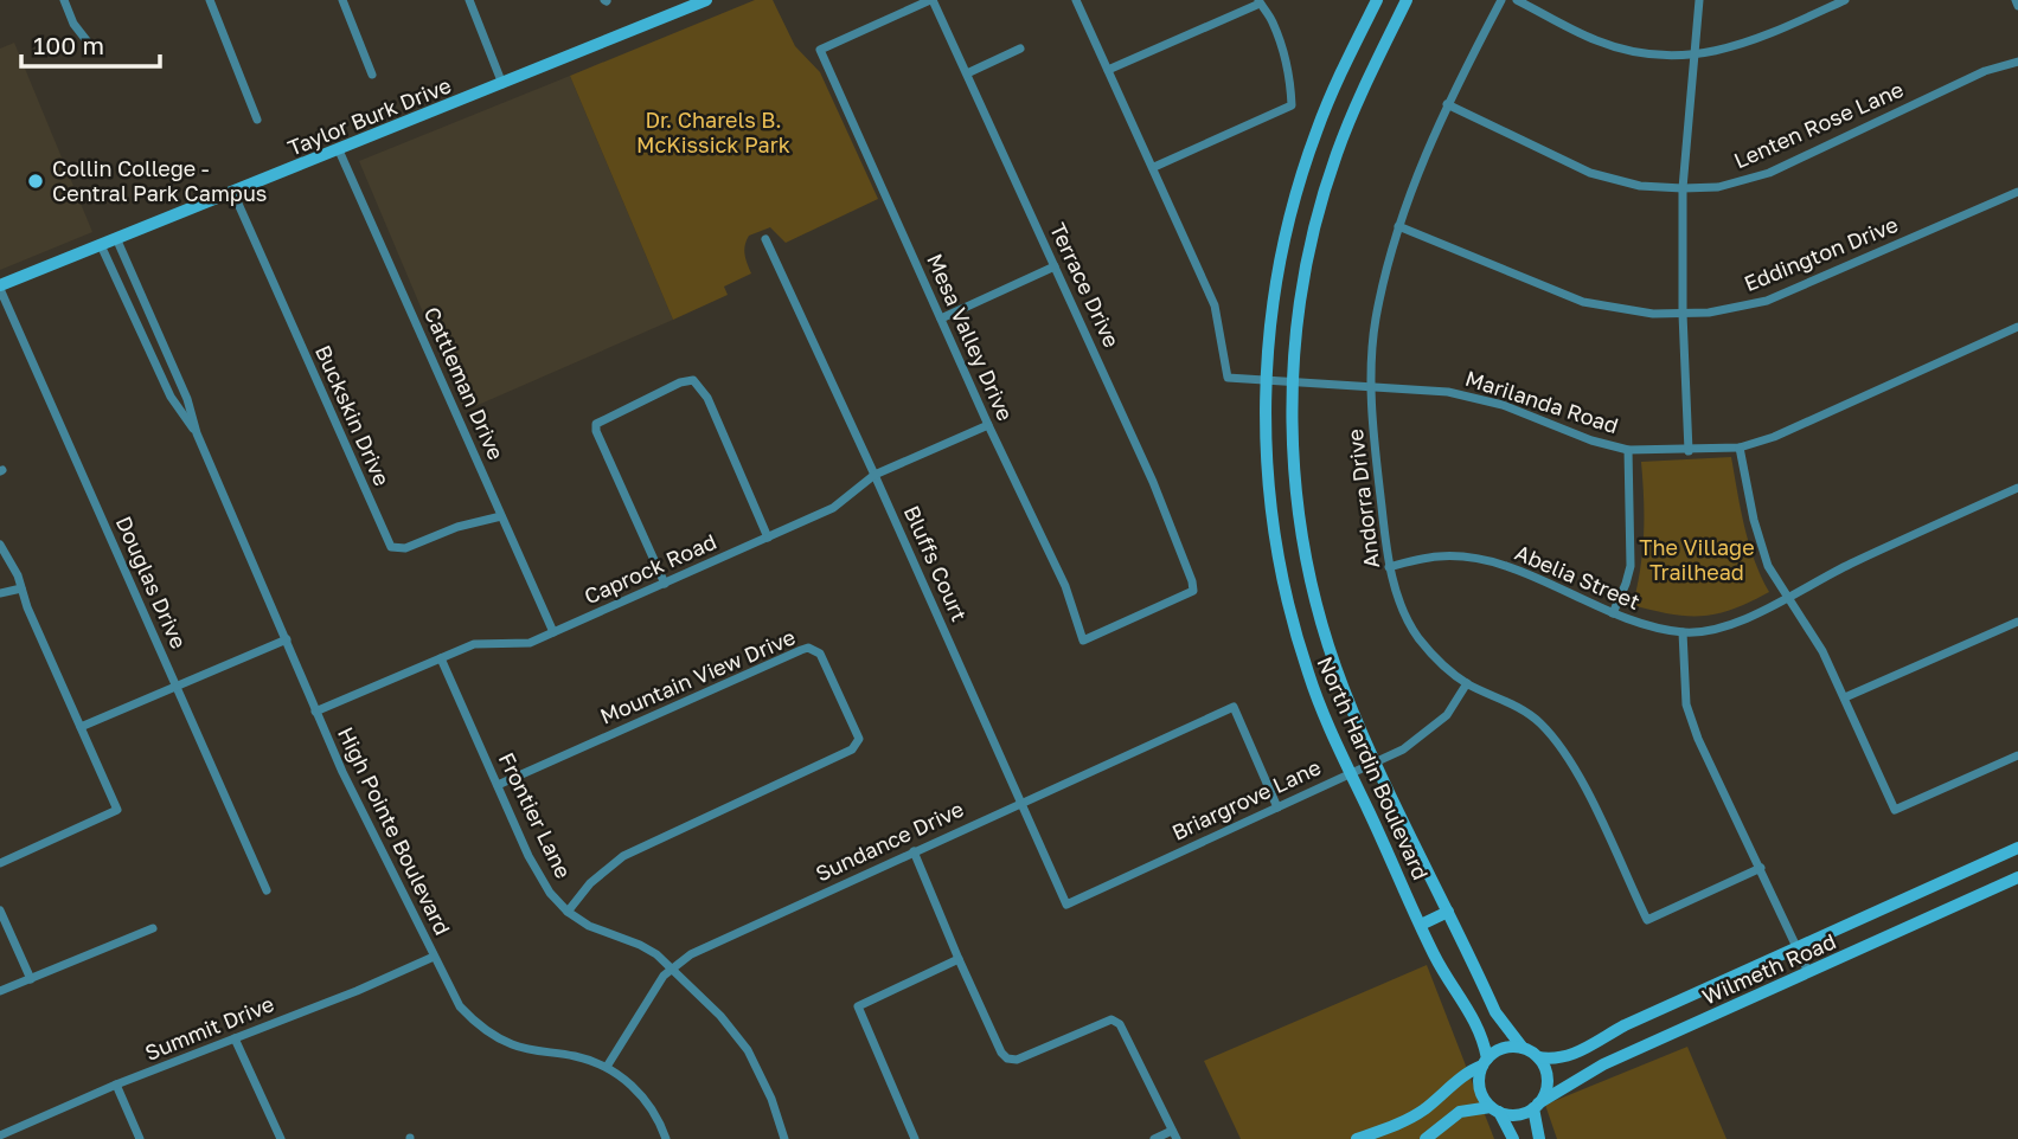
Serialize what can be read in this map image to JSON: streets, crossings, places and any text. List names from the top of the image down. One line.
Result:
{"streets":{"main road":["Taylor Burk Drive","North Hardin Boulevard","Wilmeth Road"],"street":["Lenten Rose Lane","Eddington Drive","Terrace Drive","Mesa Valley Drive","Cattleman Drive","Marilanda Road","Buckskin Drive","Andorra Drive","Bluffs Court","Caprock Road","Abelia Street","Douglas Drive","Mountain View Drive","Briargrove Lane","Frontier Lane","High Pointe Boulevard","Sundance Drive","Summit Drive"]},"crossings":[["Taylor Burk Drive","Cattleman Drive"],["Taylor Burk Drive","Buckskin Drive"],["Taylor Burk Drive","Douglas Drive"],["Taylor Burk Drive","High Pointe Boulevard"],["Lenten Rose Lane","Andorra Drive"],["Eddington Drive","Andorra Drive"],["Terrace Drive","Mesa Valley Drive"],["Mesa Valley Drive","Caprock Road"],["Cattleman Drive","Buckskin Drive"],["Cattleman Drive","Caprock Road"],["Marilanda Road","Andorra Drive"],["Marilanda Road","North Hardin Boulevard"],["Andorra Drive","Abelia Street"],["Andorra Drive","Briargrove Lane"],["Bluffs Court","Caprock Road"],["Bluffs Court","Briargrove Lane"],["Bluffs Court","Sundance Drive"],["Caprock Road","Frontier Lane"],["Caprock Road","High Pointe Boulevard"],["Mountain View Drive","Frontier Lane"],["North Hardin Boulevard","Briargrove Lane"],["North Hardin Boulevard","Wilmeth Road"],["Briargrove Lane","Sundance Drive"],["Frontier Lane","Sundance Drive"],["High Pointe Boulevard","Sundance Drive"],["High Pointe Boulevard","Summit Drive"]],"parks":["Dr. Charels B. McKissick Park","The Village Trailhead"],"places":["Collin College - Central Park Campus"],"scale_bar":"100 m"}
